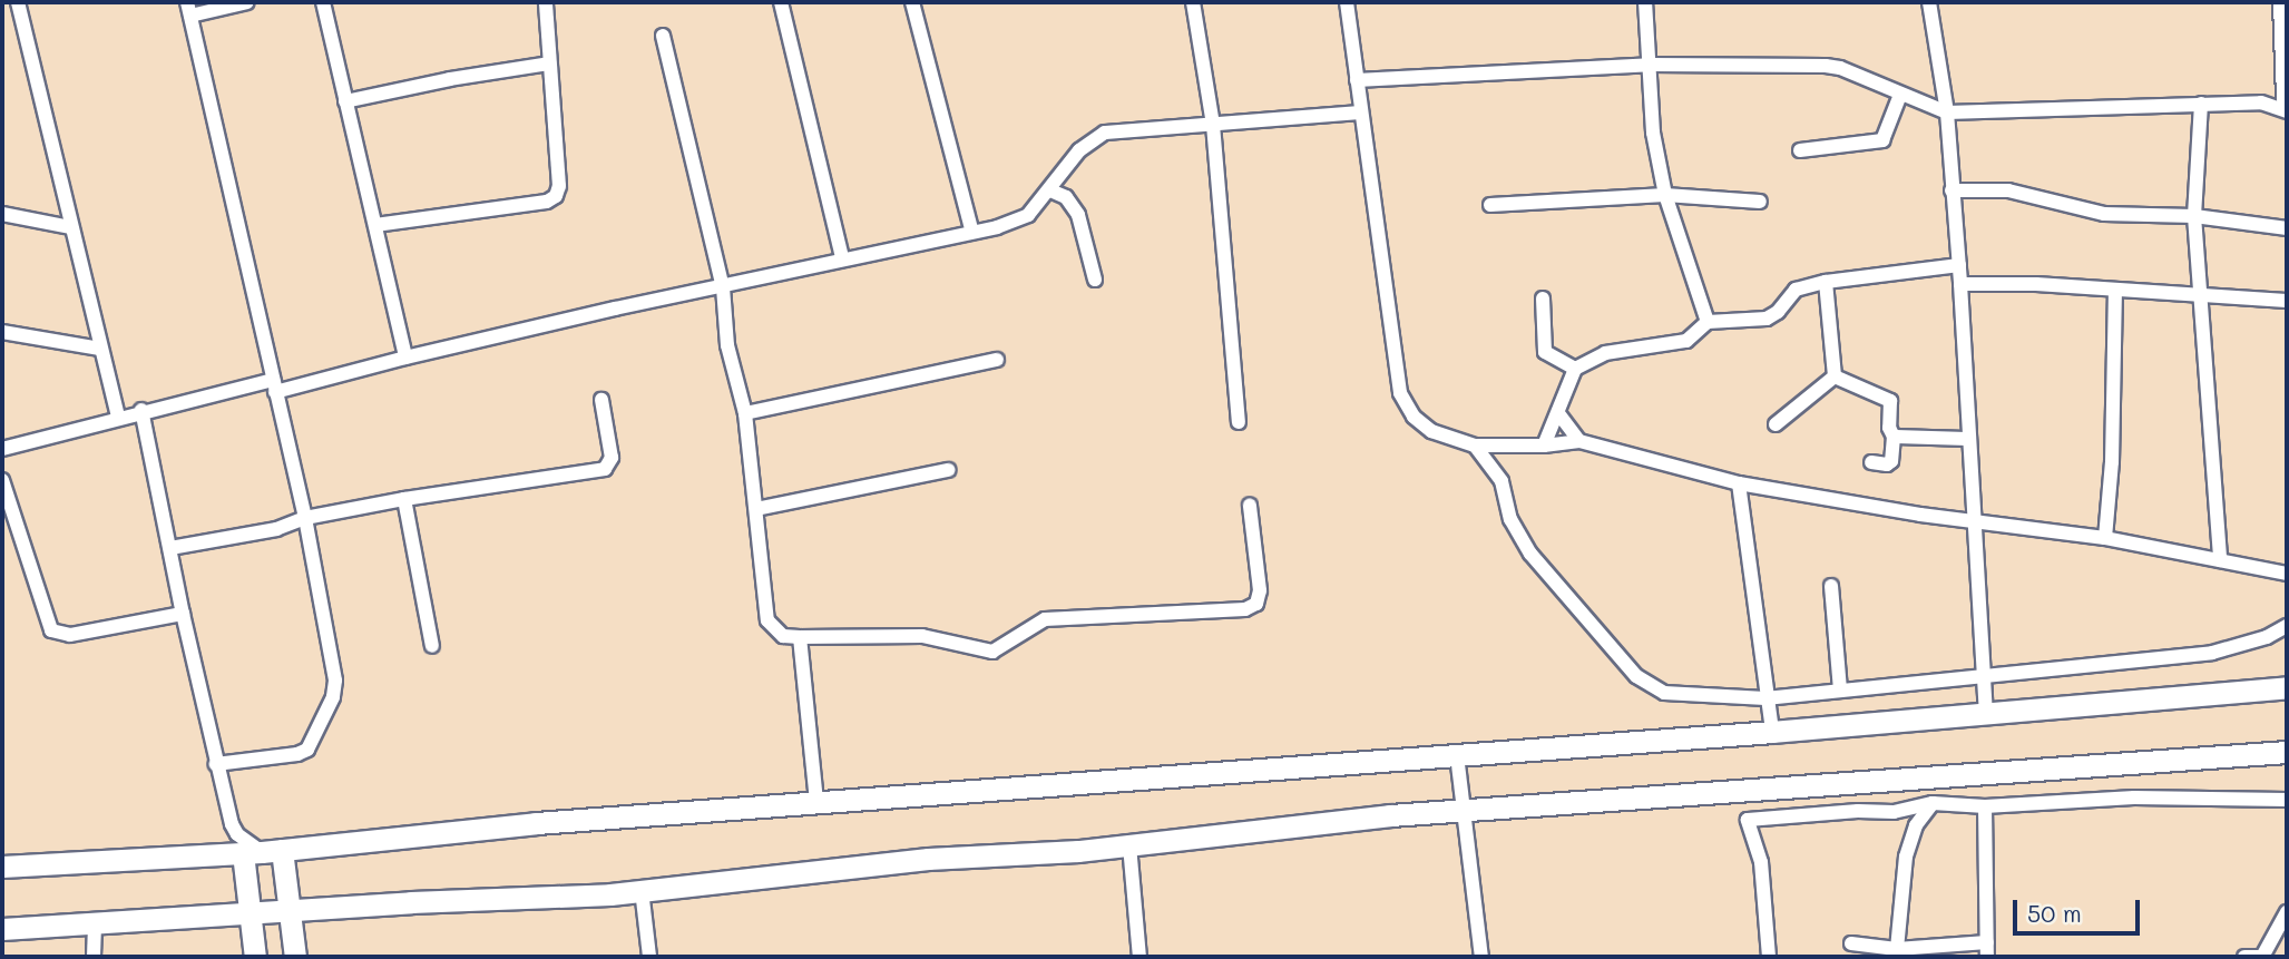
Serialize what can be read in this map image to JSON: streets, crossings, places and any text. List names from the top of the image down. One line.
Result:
{"scale_bar":"50 m"}
